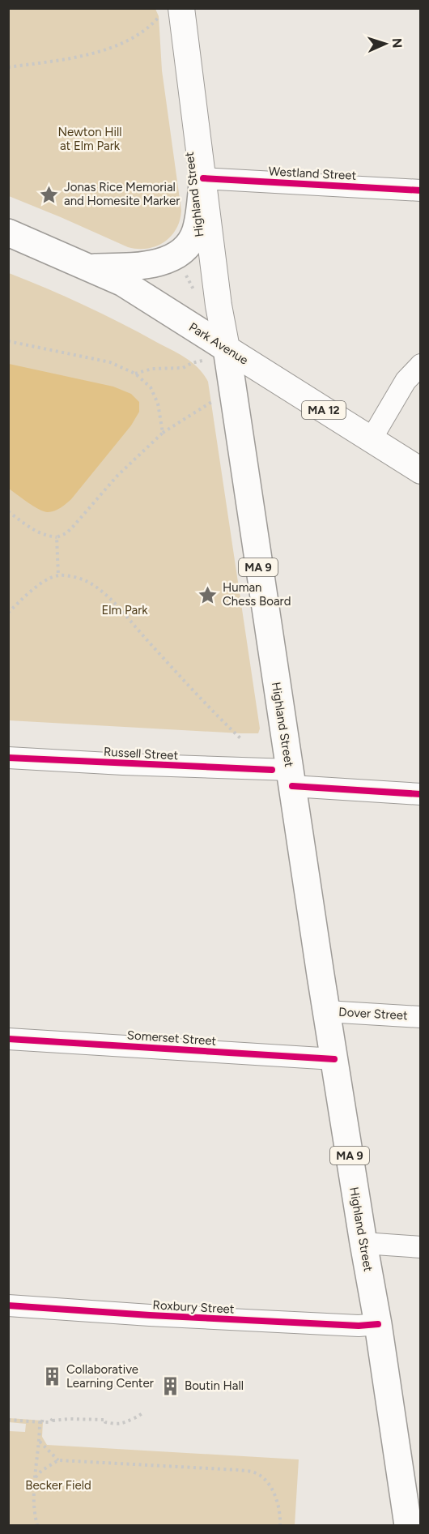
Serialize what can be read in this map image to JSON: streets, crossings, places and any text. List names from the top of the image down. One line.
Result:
{"streets":{"highway":["Highland Street","Park Avenue","MA 9"],"main road":["MA 12"],"street":["Westland Street","Russell Street","Dover Street","Somerset Street","Roxbury Street"]},"crossings":[["Westland Street","Highland Street"],["Highland Street","Park Avenue"],["Highland Street","Russell Street"],["Highland Street","Dover Street"],["Highland Street","Somerset Street"],["Highland Street","Roxbury Street"]],"parks":["Newton Hill at Elm Park","Elm Park","Becker Field"],"places":{"place":["Jonas Rice Memorial and Homesite Marker","Human Chess Board"],"building":["Collaborative Learning Center","Boutin Hall"]},"north":"right"}
